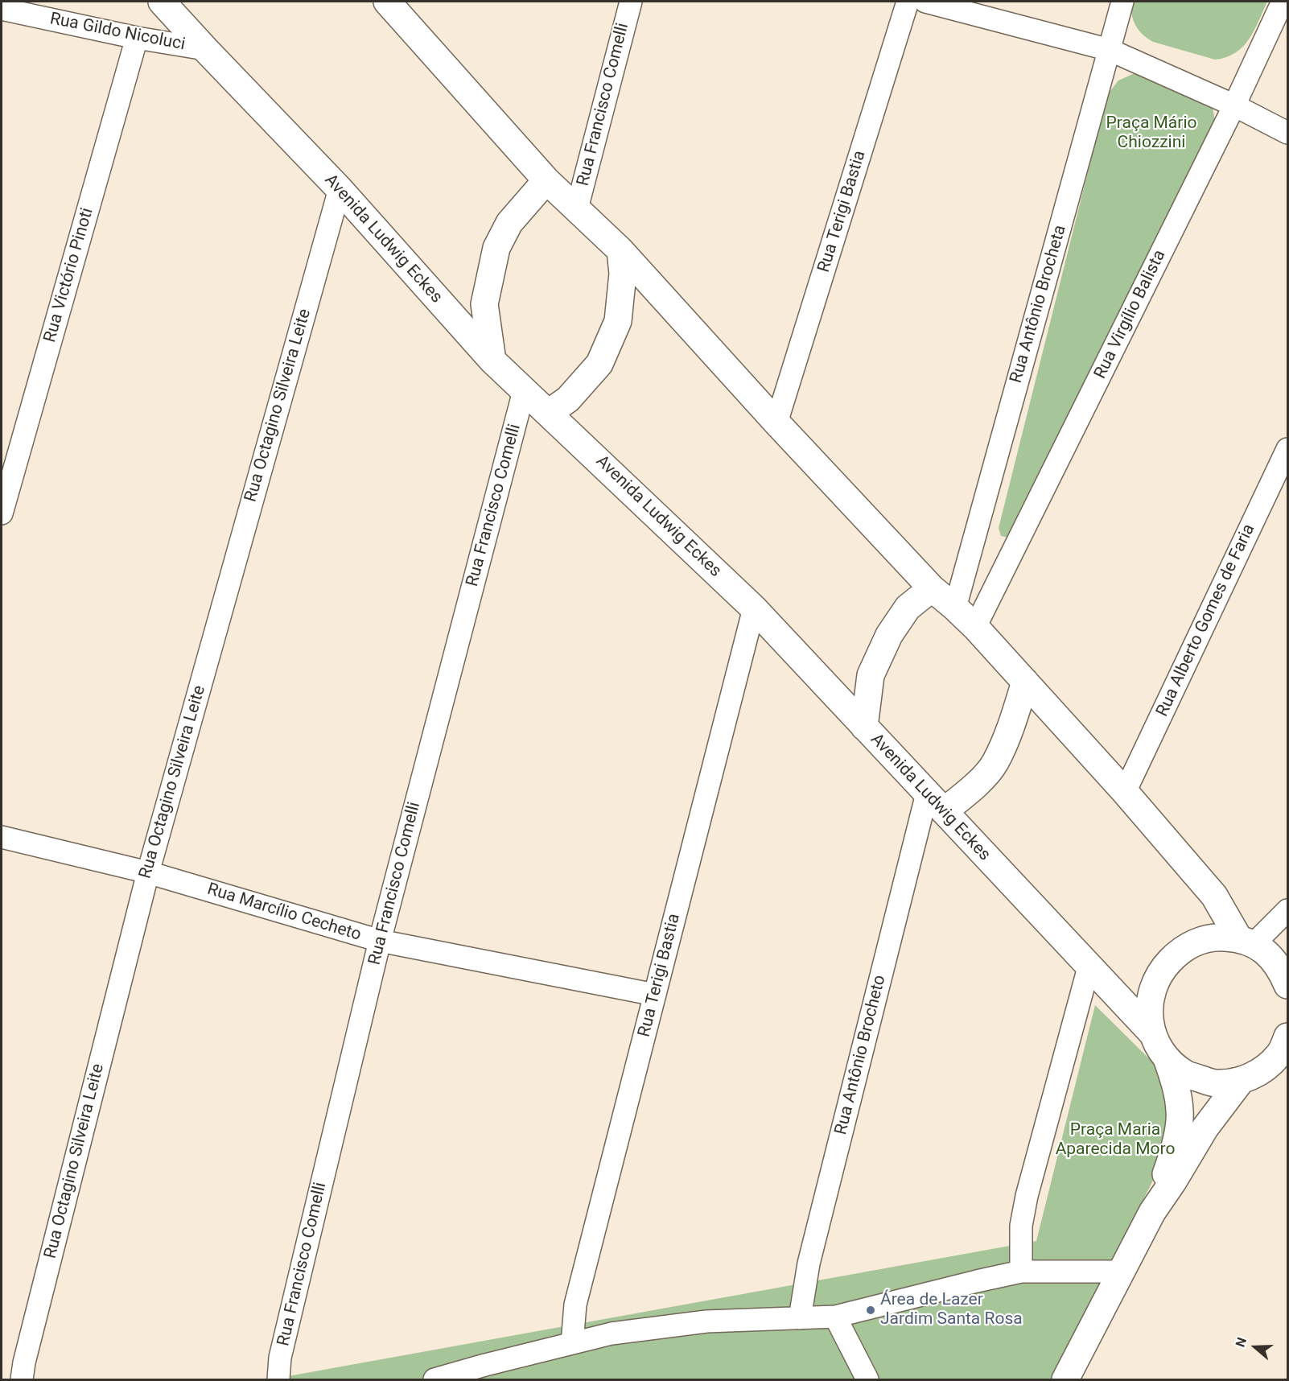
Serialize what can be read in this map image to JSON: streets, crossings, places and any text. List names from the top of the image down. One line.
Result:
{"streets":{"main road":["Avenida Ludwig Eckes"],"street":["Rua Gildo Nicoluci","Rua Francisco Comelli","Rua Terigi Bastia","Rua Victório Pinoti","Rua Antônio Brocheta","Rua Virgílio Balista","Rua Octagino Silveira Leite","Rua Alberto Gomes de Faria","Rua Marcílio Cecheto","Rua Antônio Brocheto"]},"crossings":[["Rua Gildo Nicoluci","Avenida Ludwig Eckes"],["Rua Gildo Nicoluci","Rua Victório Pinoti"],["Rua Francisco Comelli","Avenida Ludwig Eckes"],["Rua Francisco Comelli","Rua Marcílio Cecheto"],["Rua Terigi Bastia","Avenida Ludwig Eckes"],["Rua Terigi Bastia","Rua Marcílio Cecheto"],["Avenida Ludwig Eckes","Rua Octagino Silveira Leite"],["Avenida Ludwig Eckes","Rua Antônio Brocheto"],["Rua Octagino Silveira Leite","Rua Marcílio Cecheto"]],"parks":["Praça Mário Chiozzini","Praça Maria Aparecida Moro"],"places":["Área de Lazer Jardim Santa Rosa"],"north":"left"}
